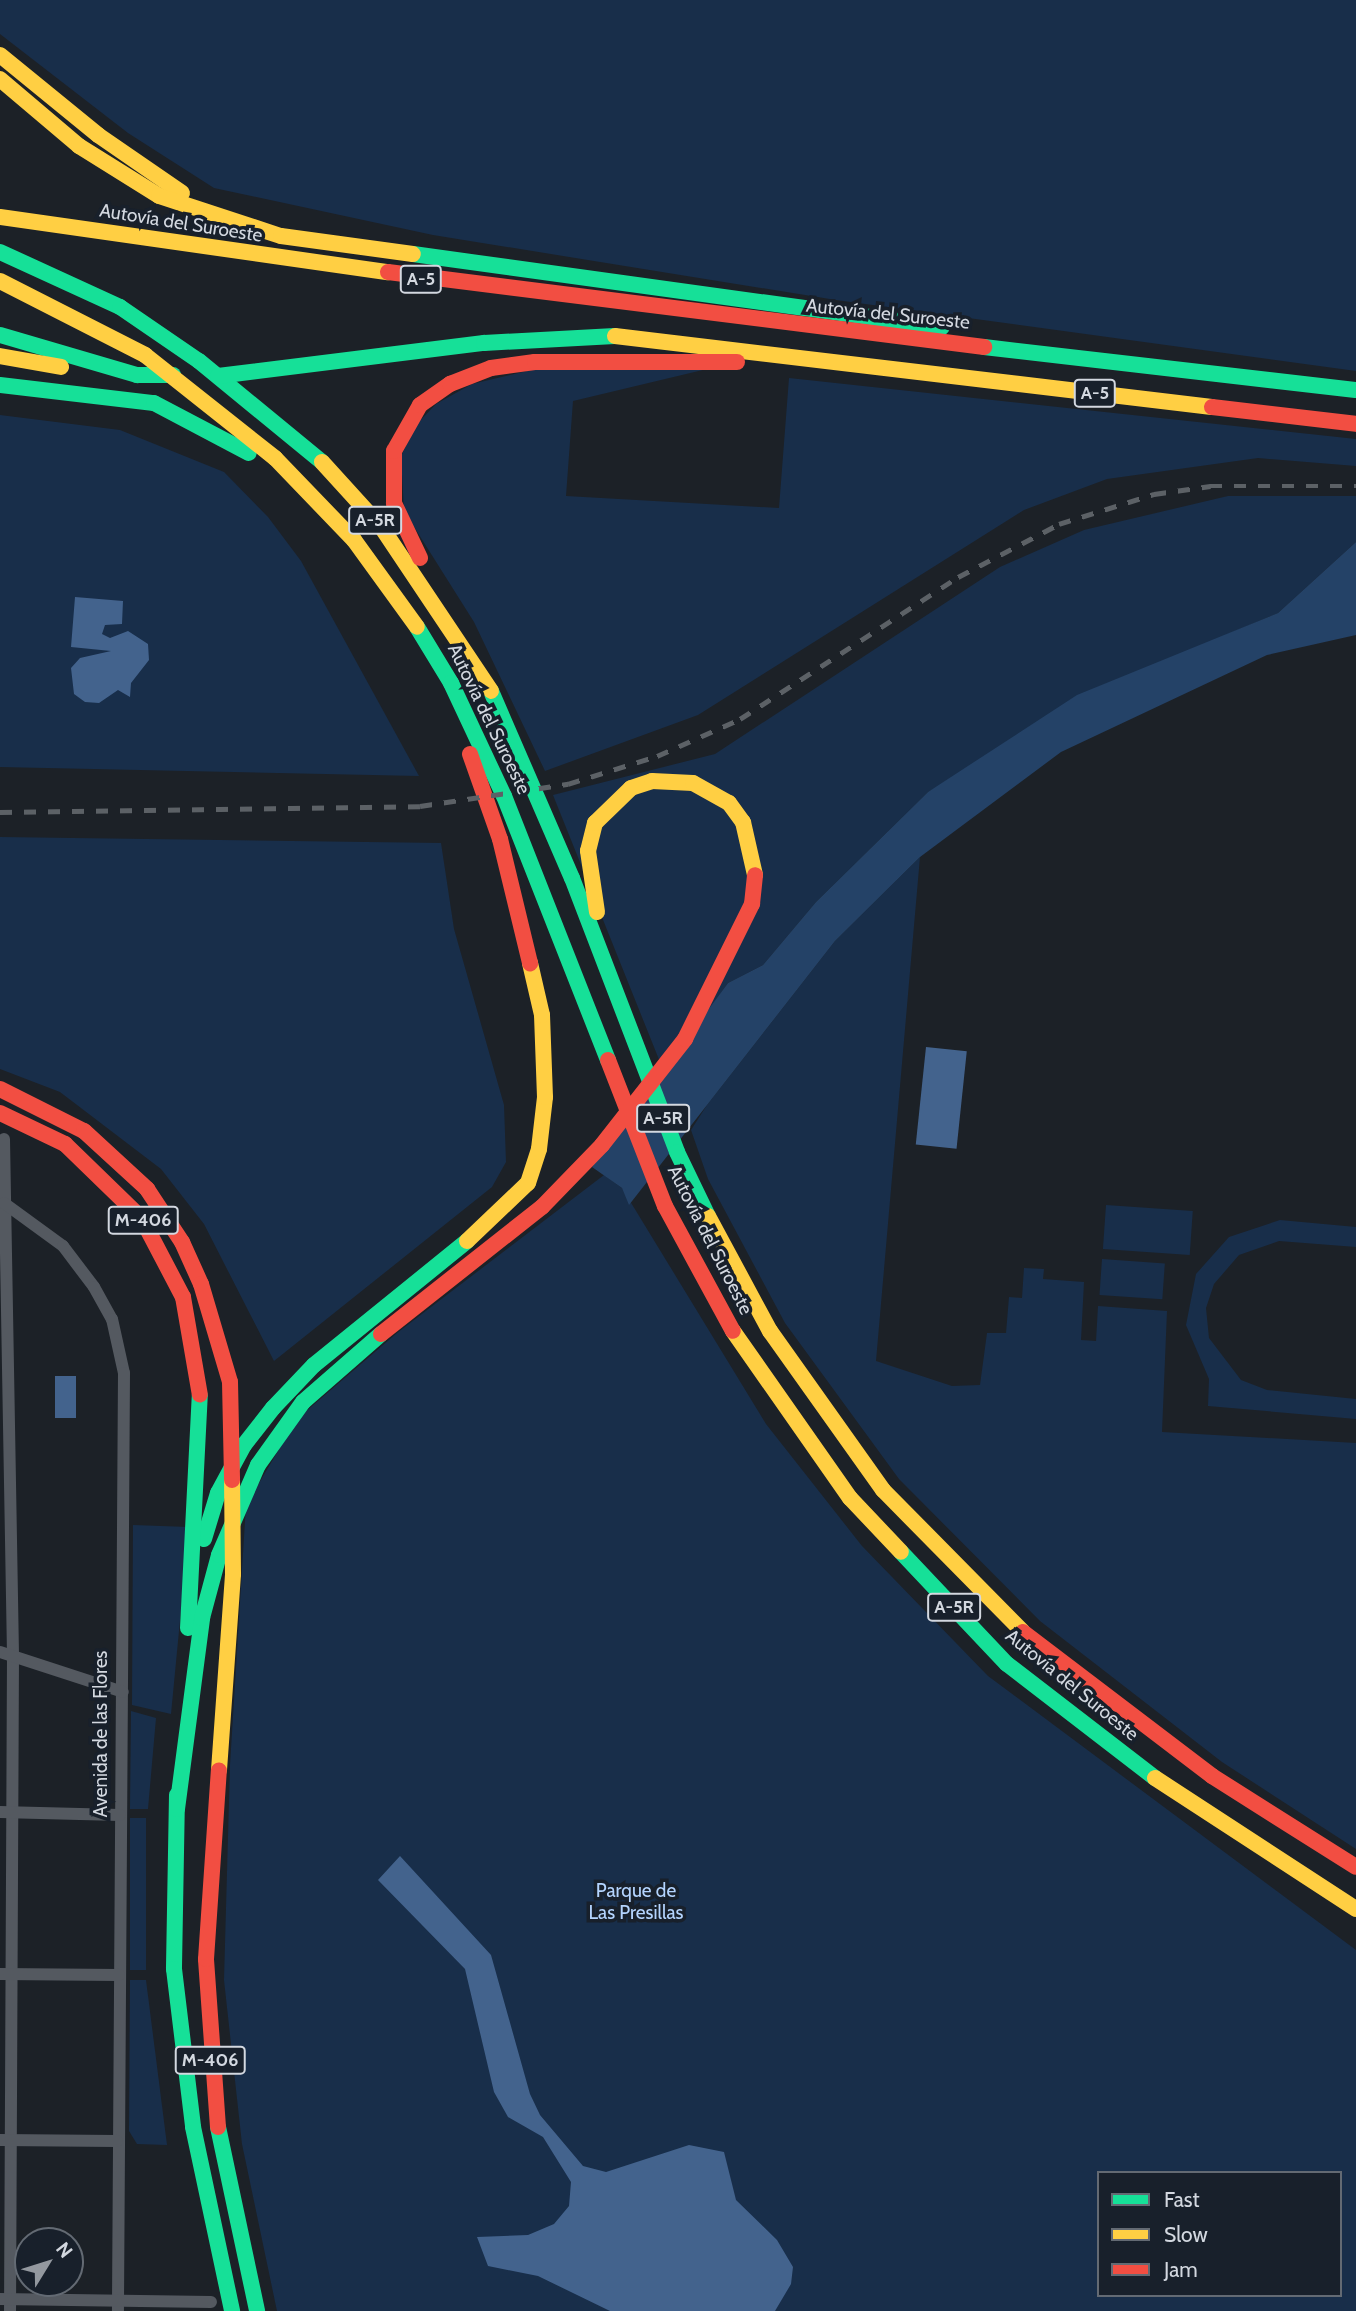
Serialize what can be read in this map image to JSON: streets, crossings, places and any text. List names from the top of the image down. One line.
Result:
{"streets":{"highway":["Autovía del Suroeste","A-5","A-5R","M-406"],"street":["Avenida de las Flores"]},"parks":["Parque de Las Presillas"],"legend":["Fast","Slow","Jam"],"north":"top right"}
